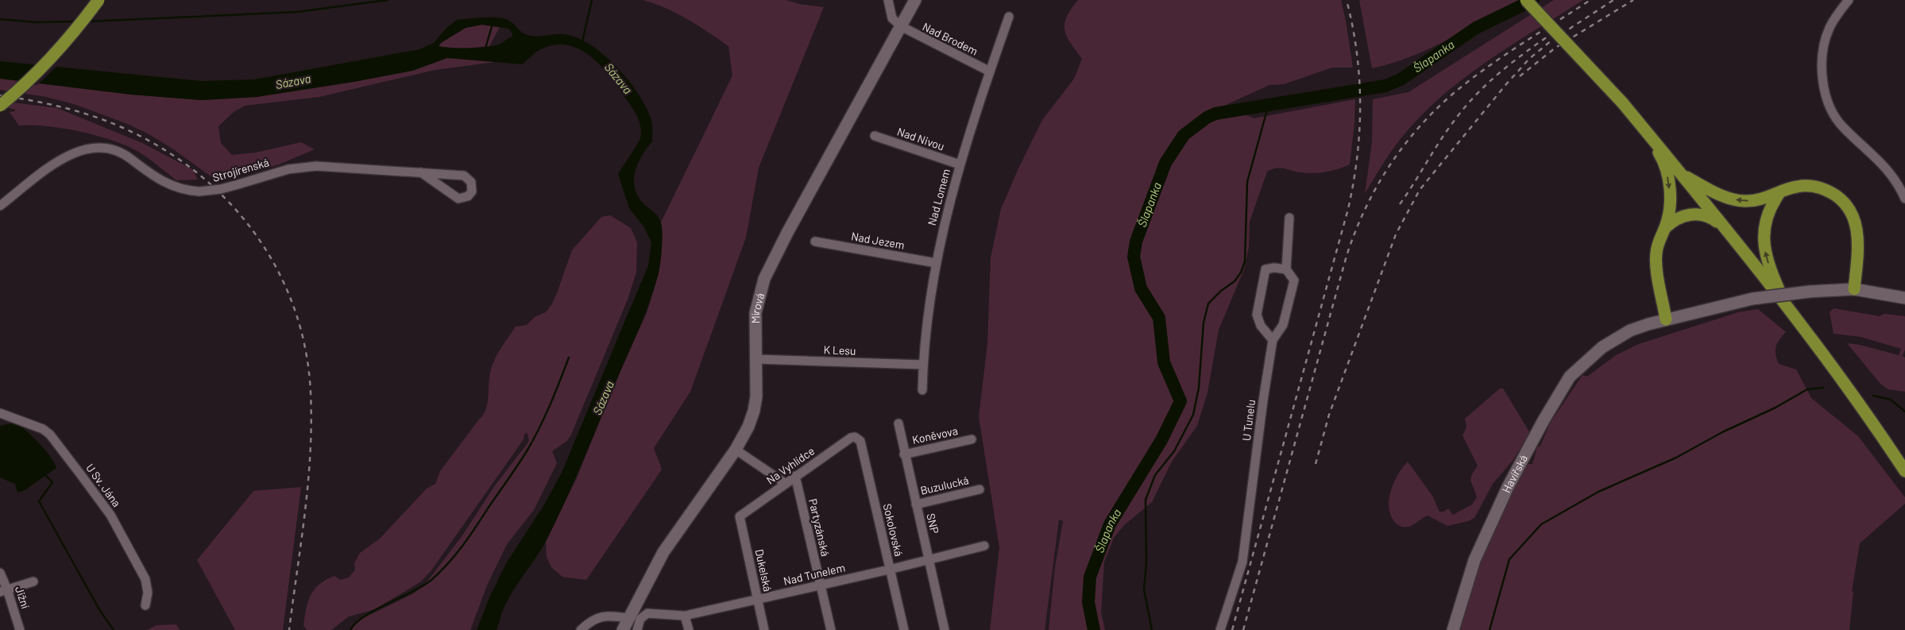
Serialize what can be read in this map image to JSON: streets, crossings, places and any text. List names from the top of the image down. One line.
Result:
{"streets":{"street":["Nad Brodem","Nad Nivou","Strojírenská","Nad Lomem","Nad Jezem","Mírová","K Lesu","U Tunelu","Koněvova","Na Vyhlídce","Havířská","U Sv. Jána","Buzulucká","SNP","Partyzánská","Sokolovská","Dukelská","Nad Tunelem","Jižní"]},"crossings":[["Nad Brodem","Nad Lomem"],["Nad Brodem","Mírová"],["Nad Nivou","Nad Lomem"],["Nad Lomem","Nad Jezem"],["Nad Lomem","K Lesu"],["Mírová","K Lesu"],["Koněvova","SNP"],["Na Vyhlídce","Partyzánská"],["Na Vyhlídce","Sokolovská"],["Na Vyhlídce","Dukelská"],["Buzulucká","SNP"],["SNP","Nad Tunelem"],["Partyzánská","Nad Tunelem"],["Sokolovská","Nad Tunelem"],["Dukelská","Nad Tunelem"]],"water":["Šlapanka","Sázava"]}
